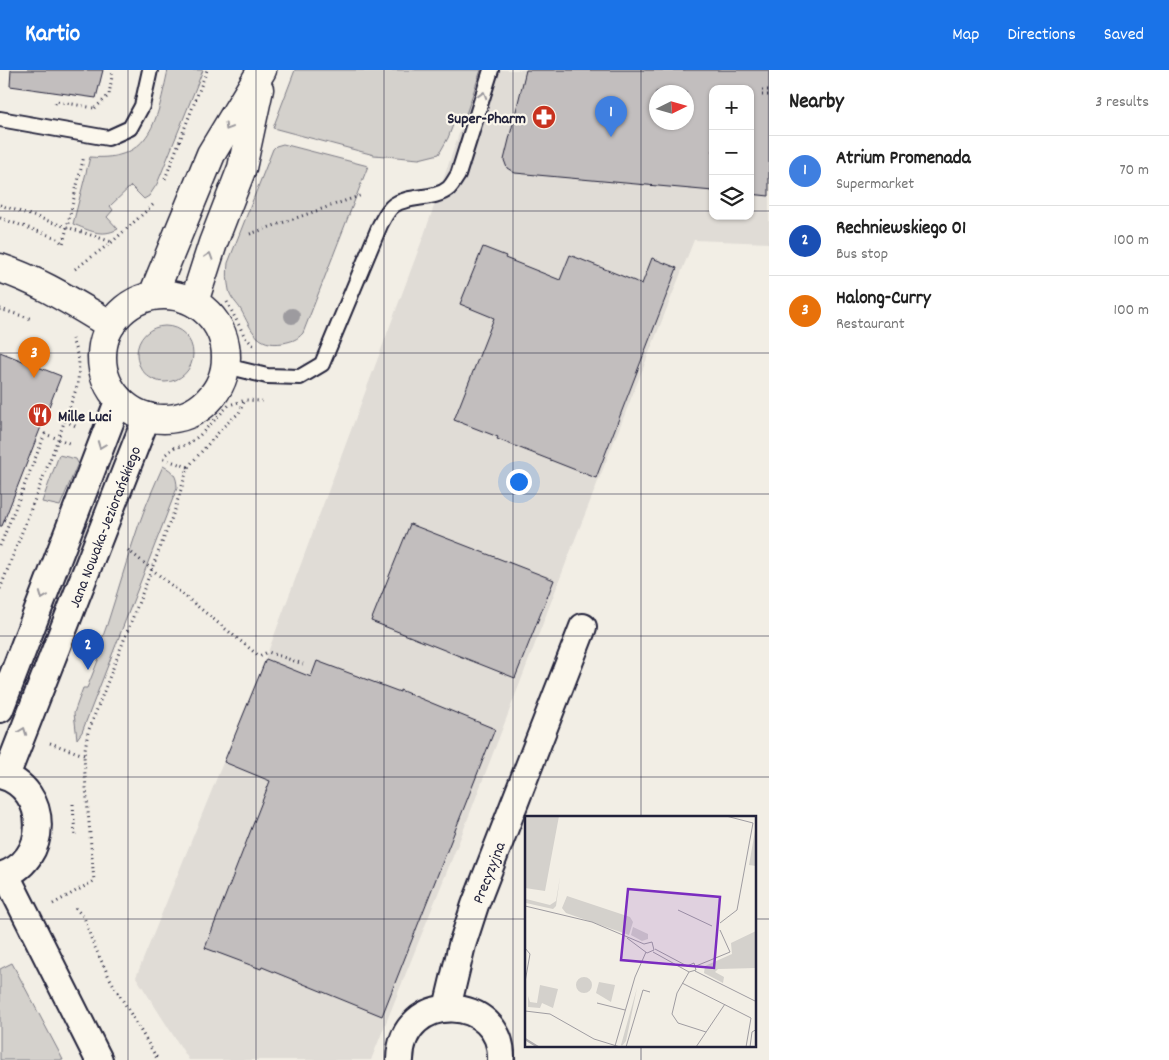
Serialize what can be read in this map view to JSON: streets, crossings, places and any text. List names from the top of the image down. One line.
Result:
{"streets":{"street":["Jana Nowaka-Jeziorańskiego","Precyzyjna"]},"places":{"pharmacy":["Super-Pharm"],"restaurant":["Mille Luci"]},"north":"right","page":{"header":"Kartio","nav":["Map","Directions","Saved"],"heading":["Nearby","3 results"],"map_buttons":["+","−"],"pins":["1","3","2"],"list":[{"mark":"1","name":"Atrium Promenada","note":"Supermarket","value":"70 m"},{"mark":"2","name":"Rechniewskiego 01","note":"Bus stop","value":"100 m"},{"mark":"3","name":"Halong-Curry","note":"Restaurant","value":"100 m"}]}}
